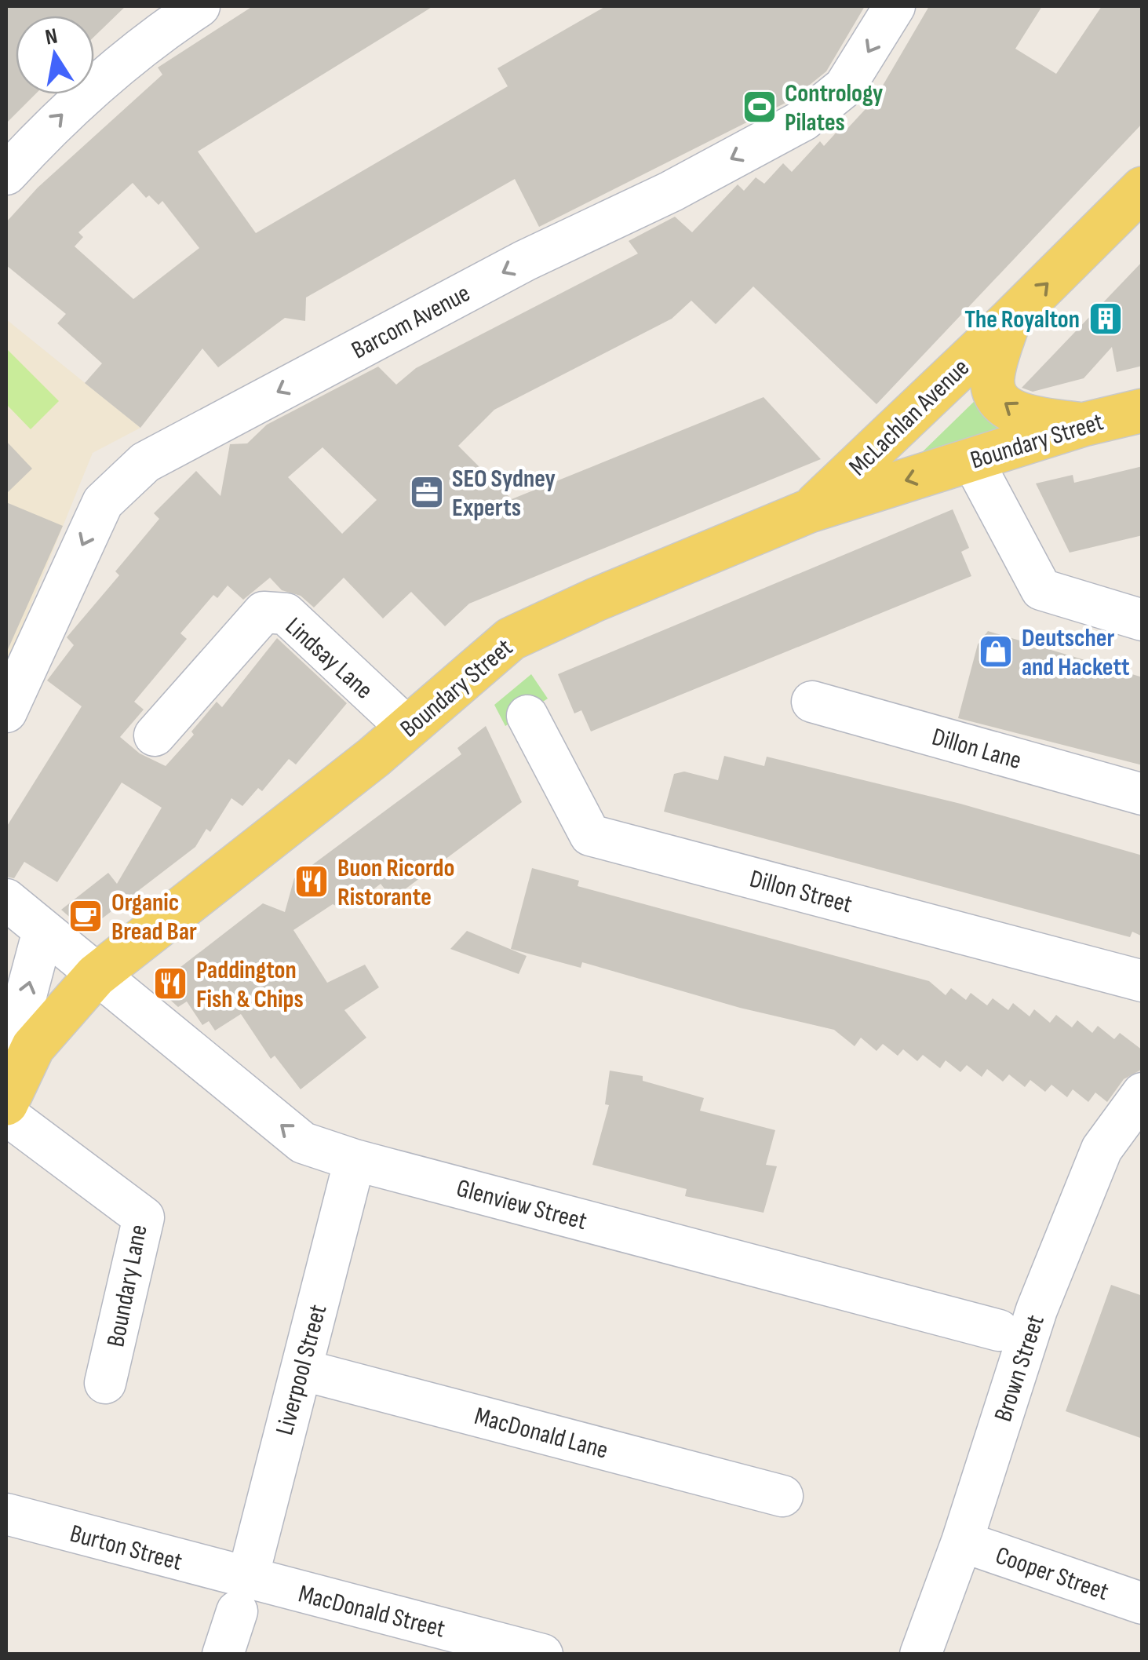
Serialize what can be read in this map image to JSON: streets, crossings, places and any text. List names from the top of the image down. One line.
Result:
{"streets":{"main road":["McLachlan Avenue","Boundary Street"],"street":["Barcom Avenue","Lindsay Lane","Dillon Lane","Dillon Street","Glenview Street","Boundary Lane","Brown Street","Liverpool Street","MacDonald Lane","Burton Street","Cooper Street","MacDonald Street"]},"crossings":[["McLachlan Avenue","Boundary Street"],["Boundary Street","Lindsay Lane"],["Boundary Street","Glenview Street"],["Boundary Street","Boundary Lane"],["Glenview Street","Liverpool Street"],["Brown Street","Cooper Street"],["Liverpool Street","MacDonald Lane"],["Liverpool Street","Burton Street"],["Liverpool Street","MacDonald Street"],["Burton Street","MacDonald Street"]],"one_way":["Barcom Avenue"],"places":{"sports":["Contrology Pilates"],"building":["The Royalton"],"office":["SEO Sydney Experts"],"shop":["Deutscher and Hackett"],"restaurant":["Buon Ricordo Ristorante","Paddington Fish & Chips"],"cafe":["Organic Bread Bar"]},"north":"top"}
